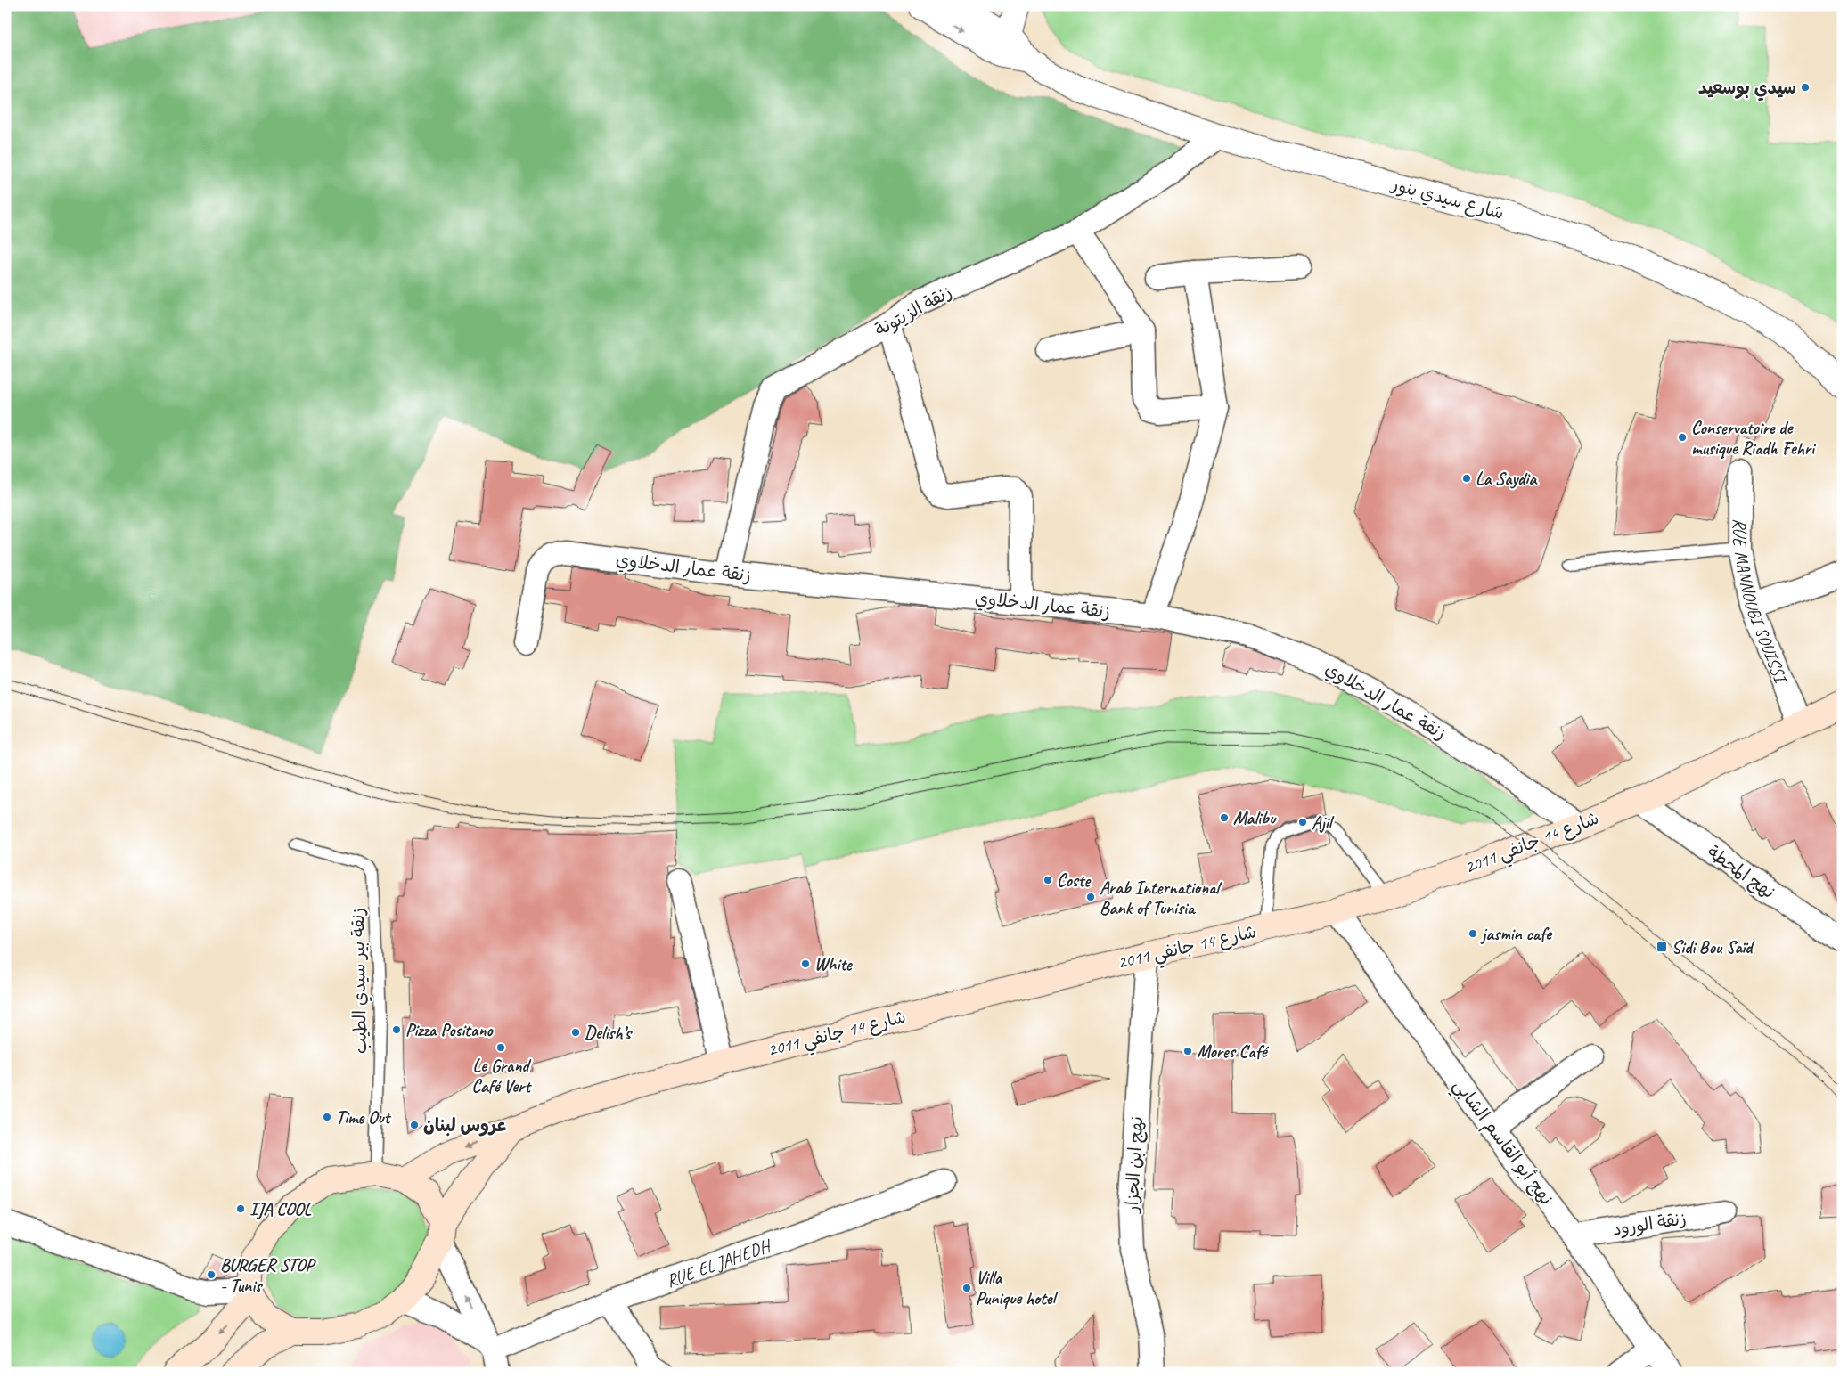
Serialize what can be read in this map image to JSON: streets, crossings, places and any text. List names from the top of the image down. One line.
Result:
{"streets":{"main road":["شارع 14 جانفي 2011"],"street":["شارع سيدي بنور","زنقة الزيتونة","زنقة عمار الدخلاوي","RUE MANNOUBI SOUISSI","نهج المحطة","نهج أبو القاسم الشابي","نهج ابن الجزار","زنقة الورود","RUE EL JAHEDH"],"lane":["زنقة بير سيدي الطيب"]},"crossings":[["شارع سيدي بنور","زنقة الزيتونة"],["زنقة الزيتونة","زنقة عمار الدخلاوي"],["زنقة عمار الدخلاوي","شارع 14 جانفي 2011"],["RUE MANNOUBI SOUISSI","شارع 14 جانفي 2011"],["شارع 14 جانفي 2011","نهج المحطة"],["شارع 14 جانفي 2011","نهج أبو القاسم الشابي"],["شارع 14 جانفي 2011","نهج ابن الجزار"],["نهج أبو القاسم الشابي","زنقة الورود"]],"places":{"other":["سيدي بوسعيد","Conservatoire de musique Riadh Fehri","La Saydia","Malibu","Ajil","Coste","Arab International Bank of Tunisia","jasmin cafe","White","Pizza Positano","Delish’s","Le Grand Café Vert","Mores Café","Time Out","عروس لبنان","IJA COOL","BURGER STOP - Tunis","Villa Punique hotel"],"transit":["Sidi Bou Saïd"]}}
